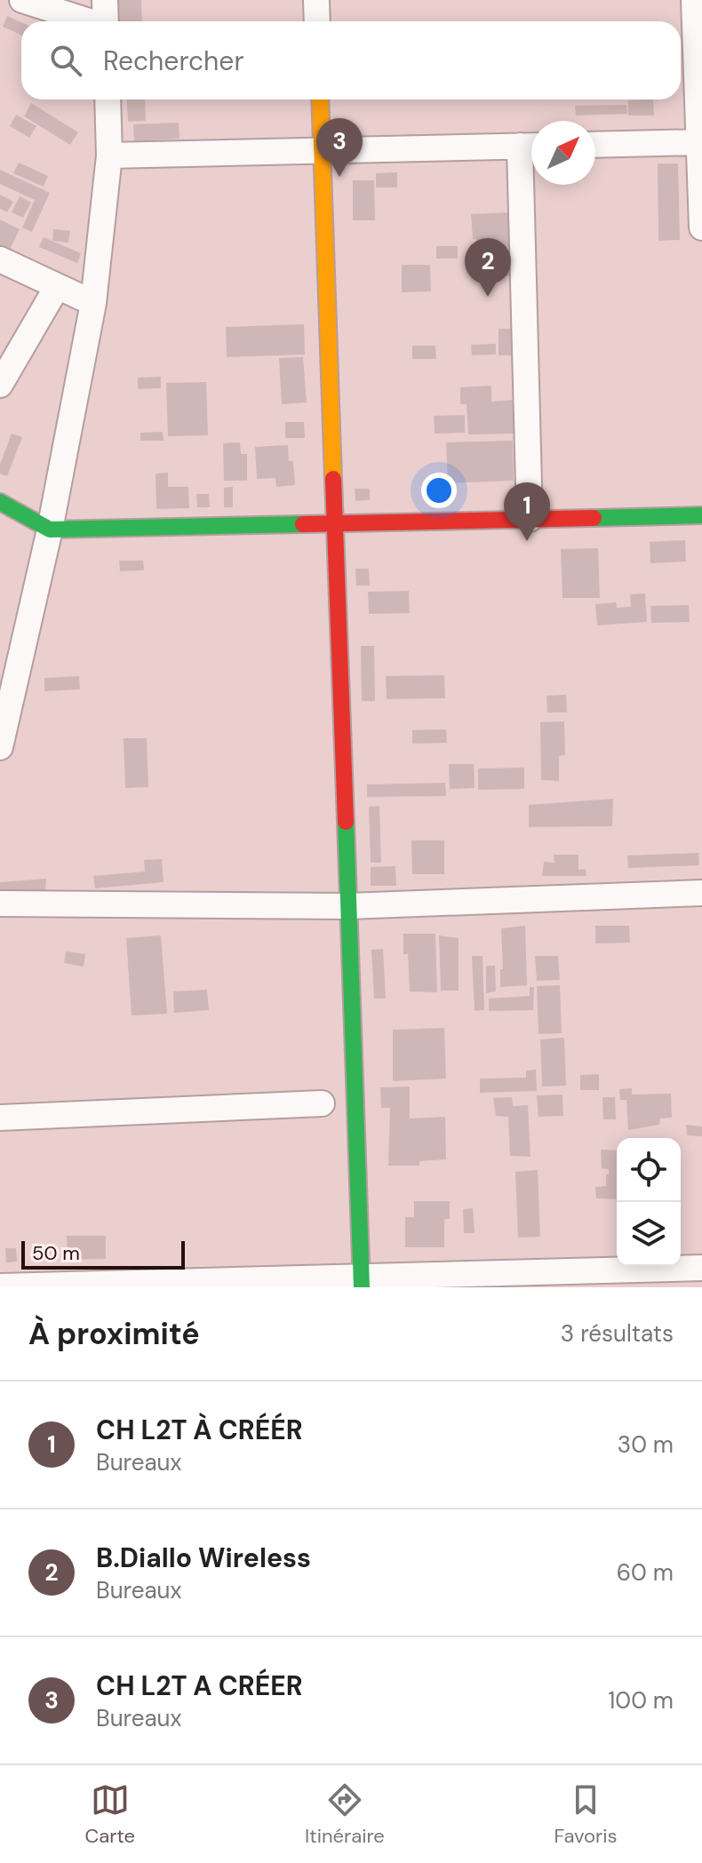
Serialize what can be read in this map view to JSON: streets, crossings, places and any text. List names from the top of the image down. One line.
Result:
{"scale_bar":"50 m","north":"top right","page":{"search":"Rechercher","pins":["3","2","1"],"scale":"50 m","heading":["À proximité","3 résultats"],"list":[{"mark":"1","name":"CH L2T À CRÉÉR","note":"Bureaux","value":"30 m"},{"mark":"2","name":"B.Diallo Wireless","note":"Bureaux","value":"60 m"},{"mark":"3","name":"CH L2T A CRÉER","note":"Bureaux","value":"100 m"}],"nav":["Carte","Itinéraire","Favoris"]}}
